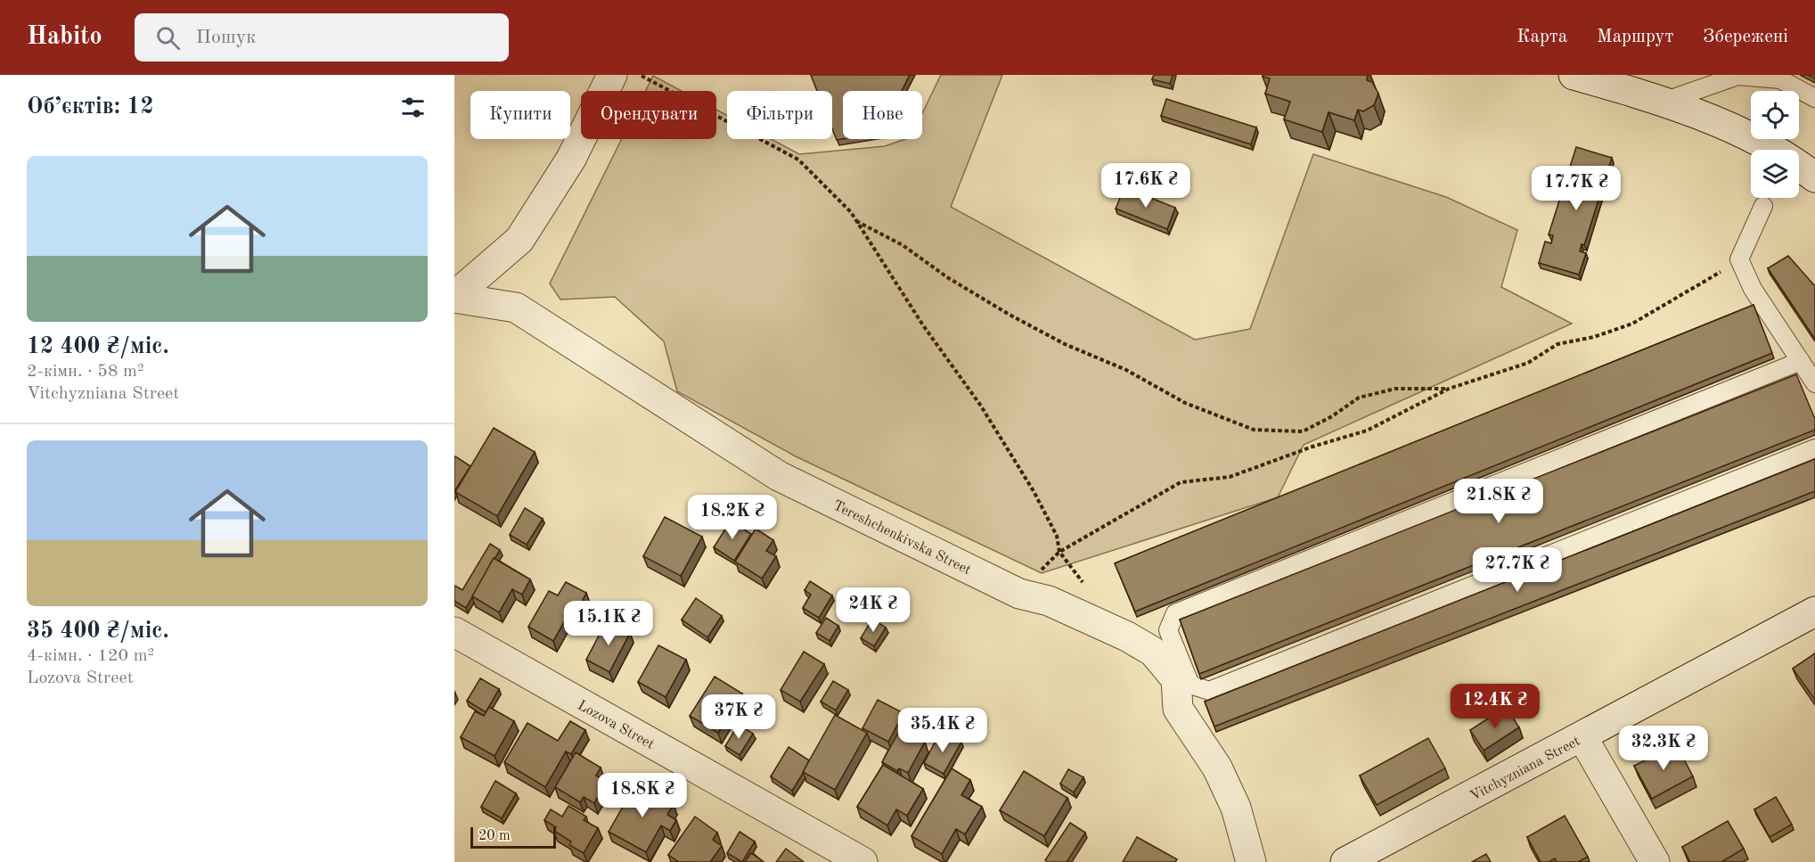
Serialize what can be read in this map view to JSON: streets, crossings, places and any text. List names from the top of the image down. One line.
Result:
{"streets":{"street":["Tereshchenkivska Street","Lozova Street","Vitchyzniana Street"]},"scale_bar":"20 m","page":{"header":"Habito","search":"Пошук","nav":["Карта","Маршрут","Збережені"],"heading":"Об’єктів: 12","chip":["Купити","Орендувати","Фільтри","Нове"],"list":[{"name":"12 400 ₴/міс.","note":"2-кімн. · 58 m² · Vitchyzniana Street"},{"name":"35 400 ₴/міс.","note":"4-кімн. · 120 m² · Lozova Street"}],"price":["17.6K ₴","17.7K ₴","21.8K ₴","18.2K ₴","27.7K ₴","24K ₴","15.1K ₴","12.4K ₴","37K ₴","35.4K ₴","32.3K ₴","18.8K ₴"],"scale":"20 m"}}
